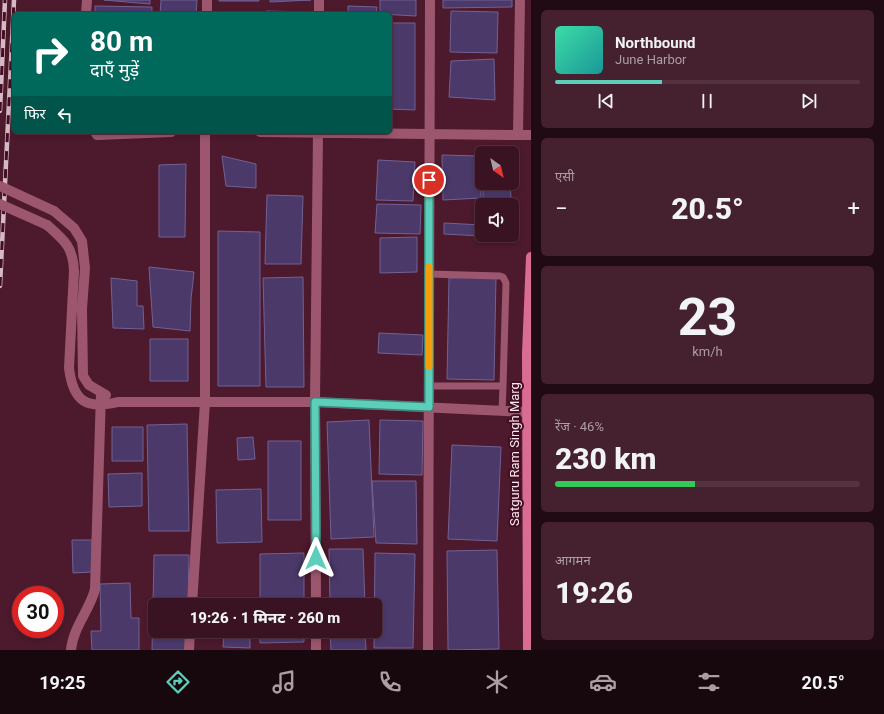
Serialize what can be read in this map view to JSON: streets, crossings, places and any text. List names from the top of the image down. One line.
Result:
{"streets":{"main road":["Satguru Ram Singh Marg"]},"north":"bottom right","page":{"turn":["80 m","दाएँ मुड़ें"],"song":["Northbound","June Harbor"],"then":"फिर","tile":["एसी",["23","km/h"],["रेंज · 46%","230 km"],["आगमन","19:26"]],"heat":["−","20.5°","+"],"limit":"30","trip":"19:26 · 1 मिनट · 260 m","tabs":["19:25","20.5°"]}}
